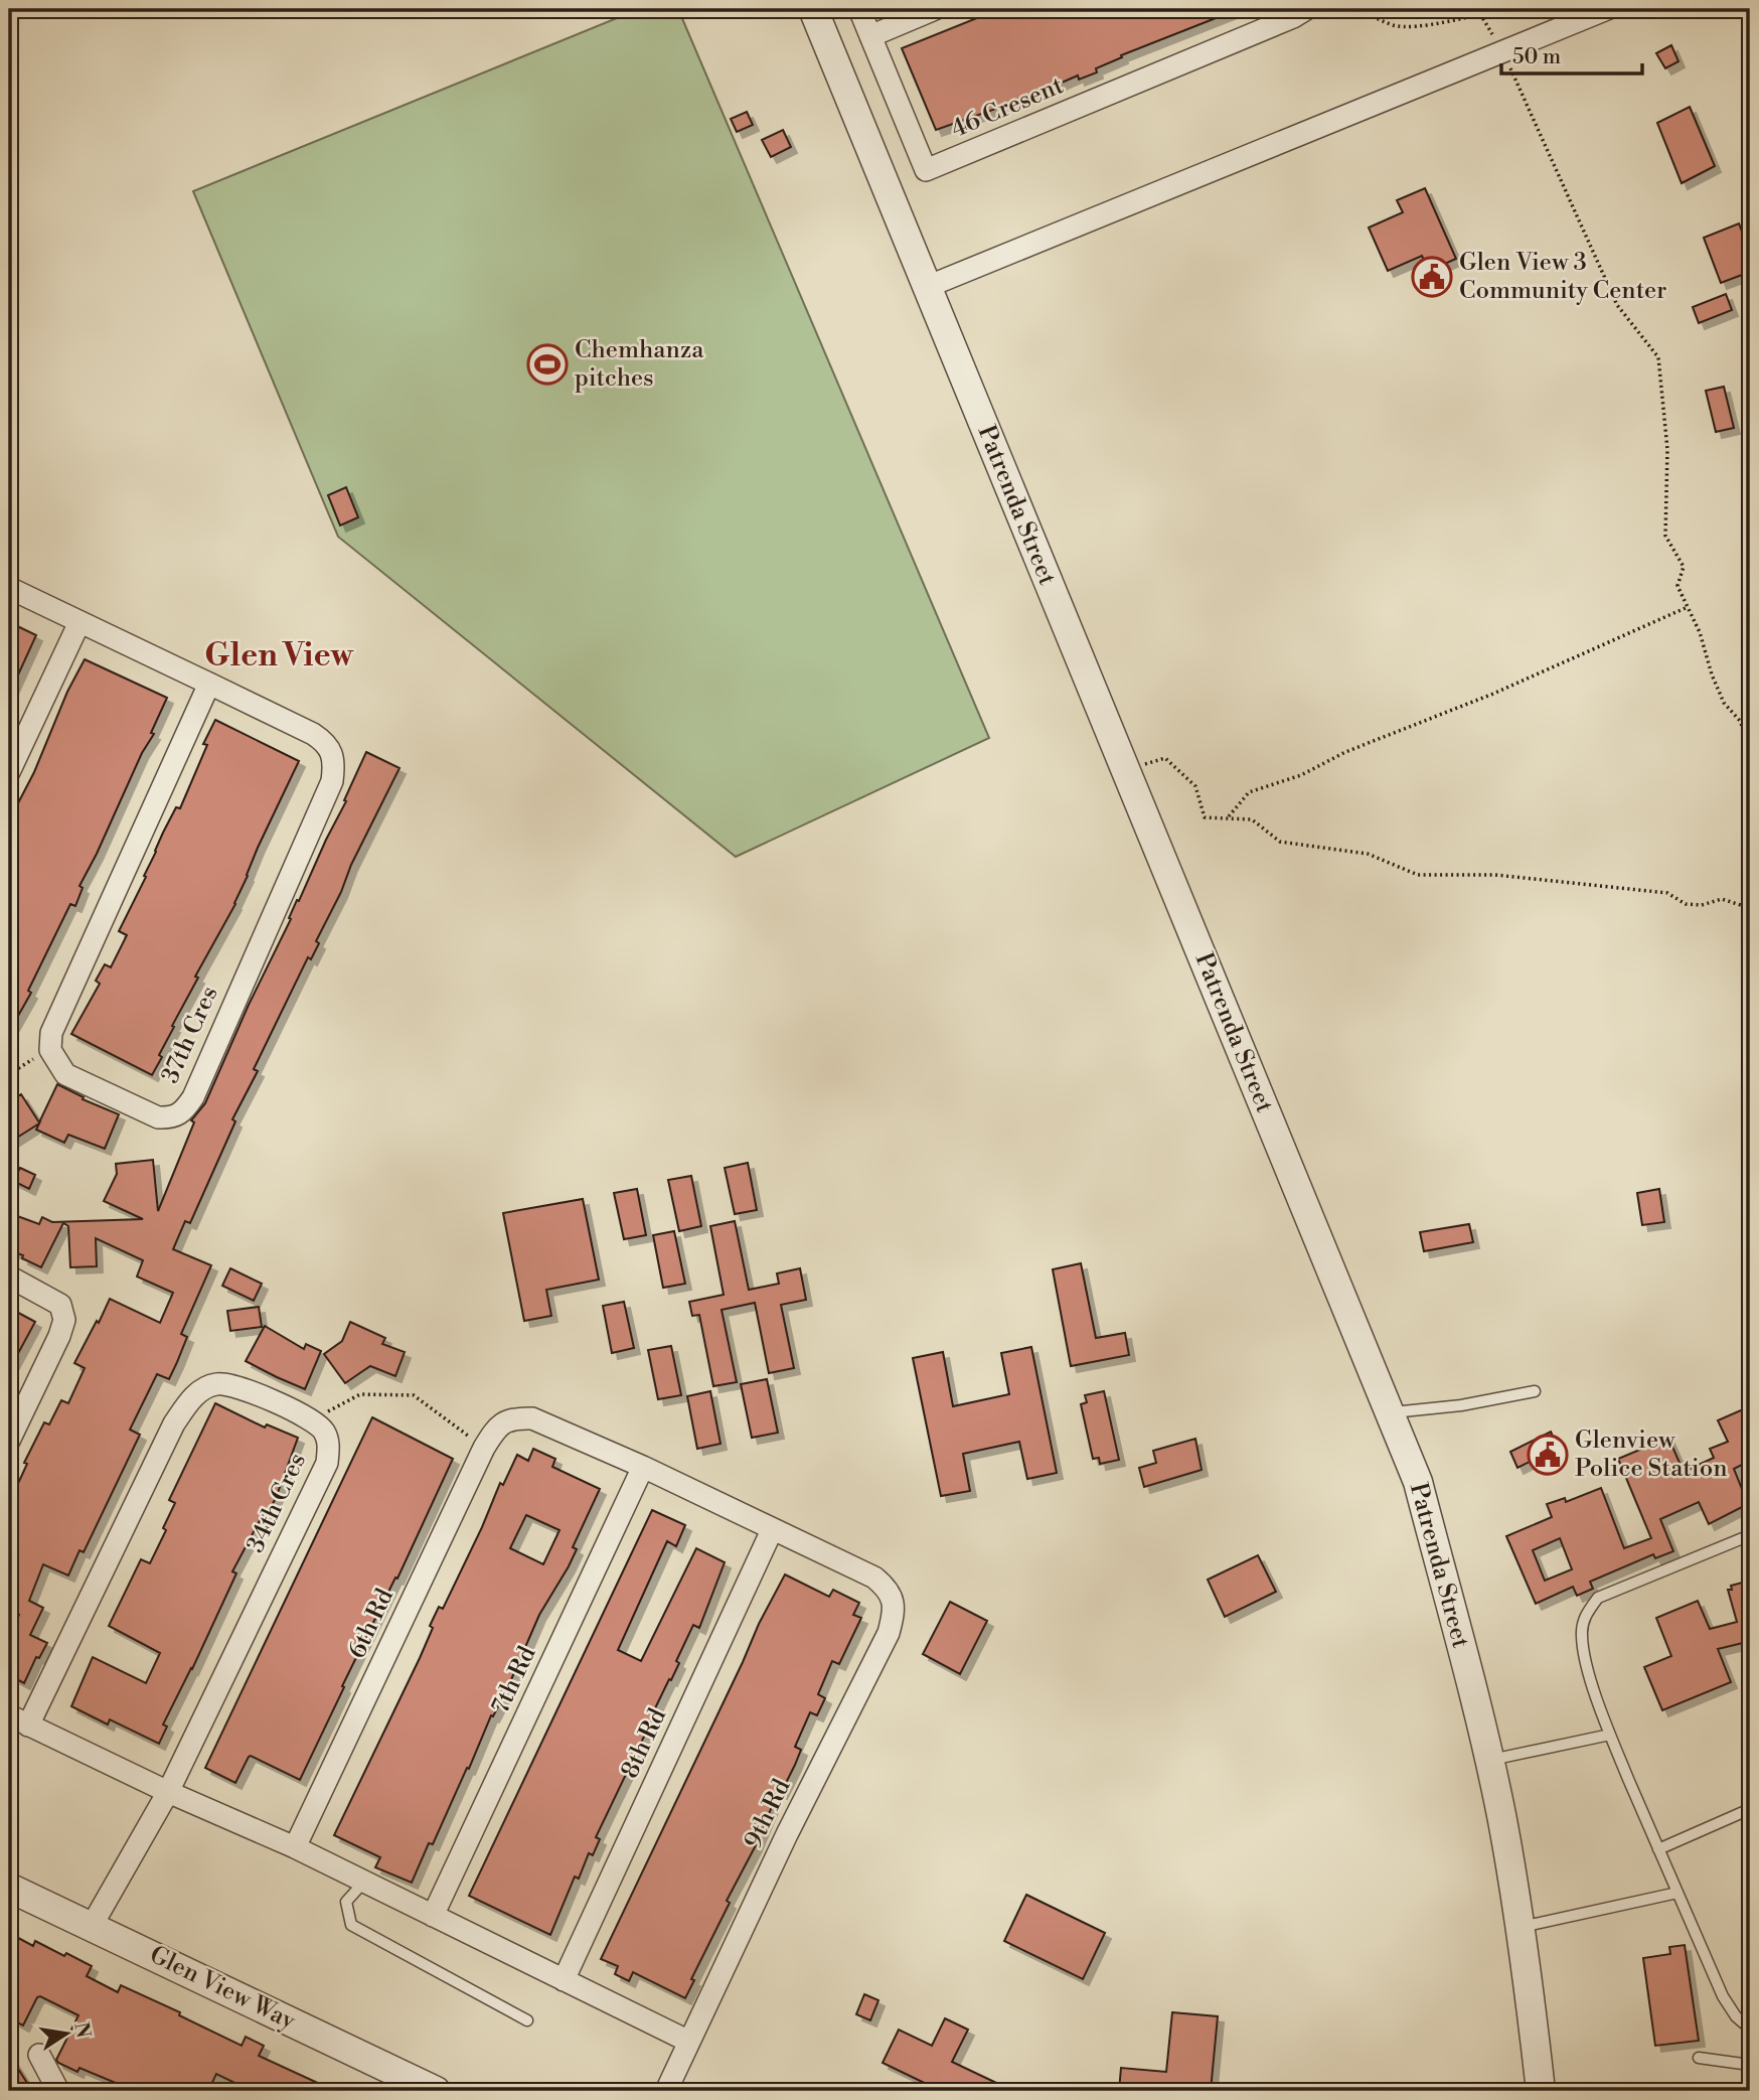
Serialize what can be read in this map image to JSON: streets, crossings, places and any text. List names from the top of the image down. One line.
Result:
{"streets":{"street":["46 Cresent","Patrenda Street","37th Cres","34th Cres","6th Rd","7th Rd","8th Rd","9th Rd","Glen View Way"]},"crossings":[["34th Cres","Glen View Way"],["6th Rd","7th Rd"],["8th Rd","9th Rd"]],"districts":["Glen View"],"places":{"public building":["Glen View 3 Community Center","Glenview Police Station"],"sports":["Chemhanza pitches"]},"scale_bar":"50 m","north":"right"}
